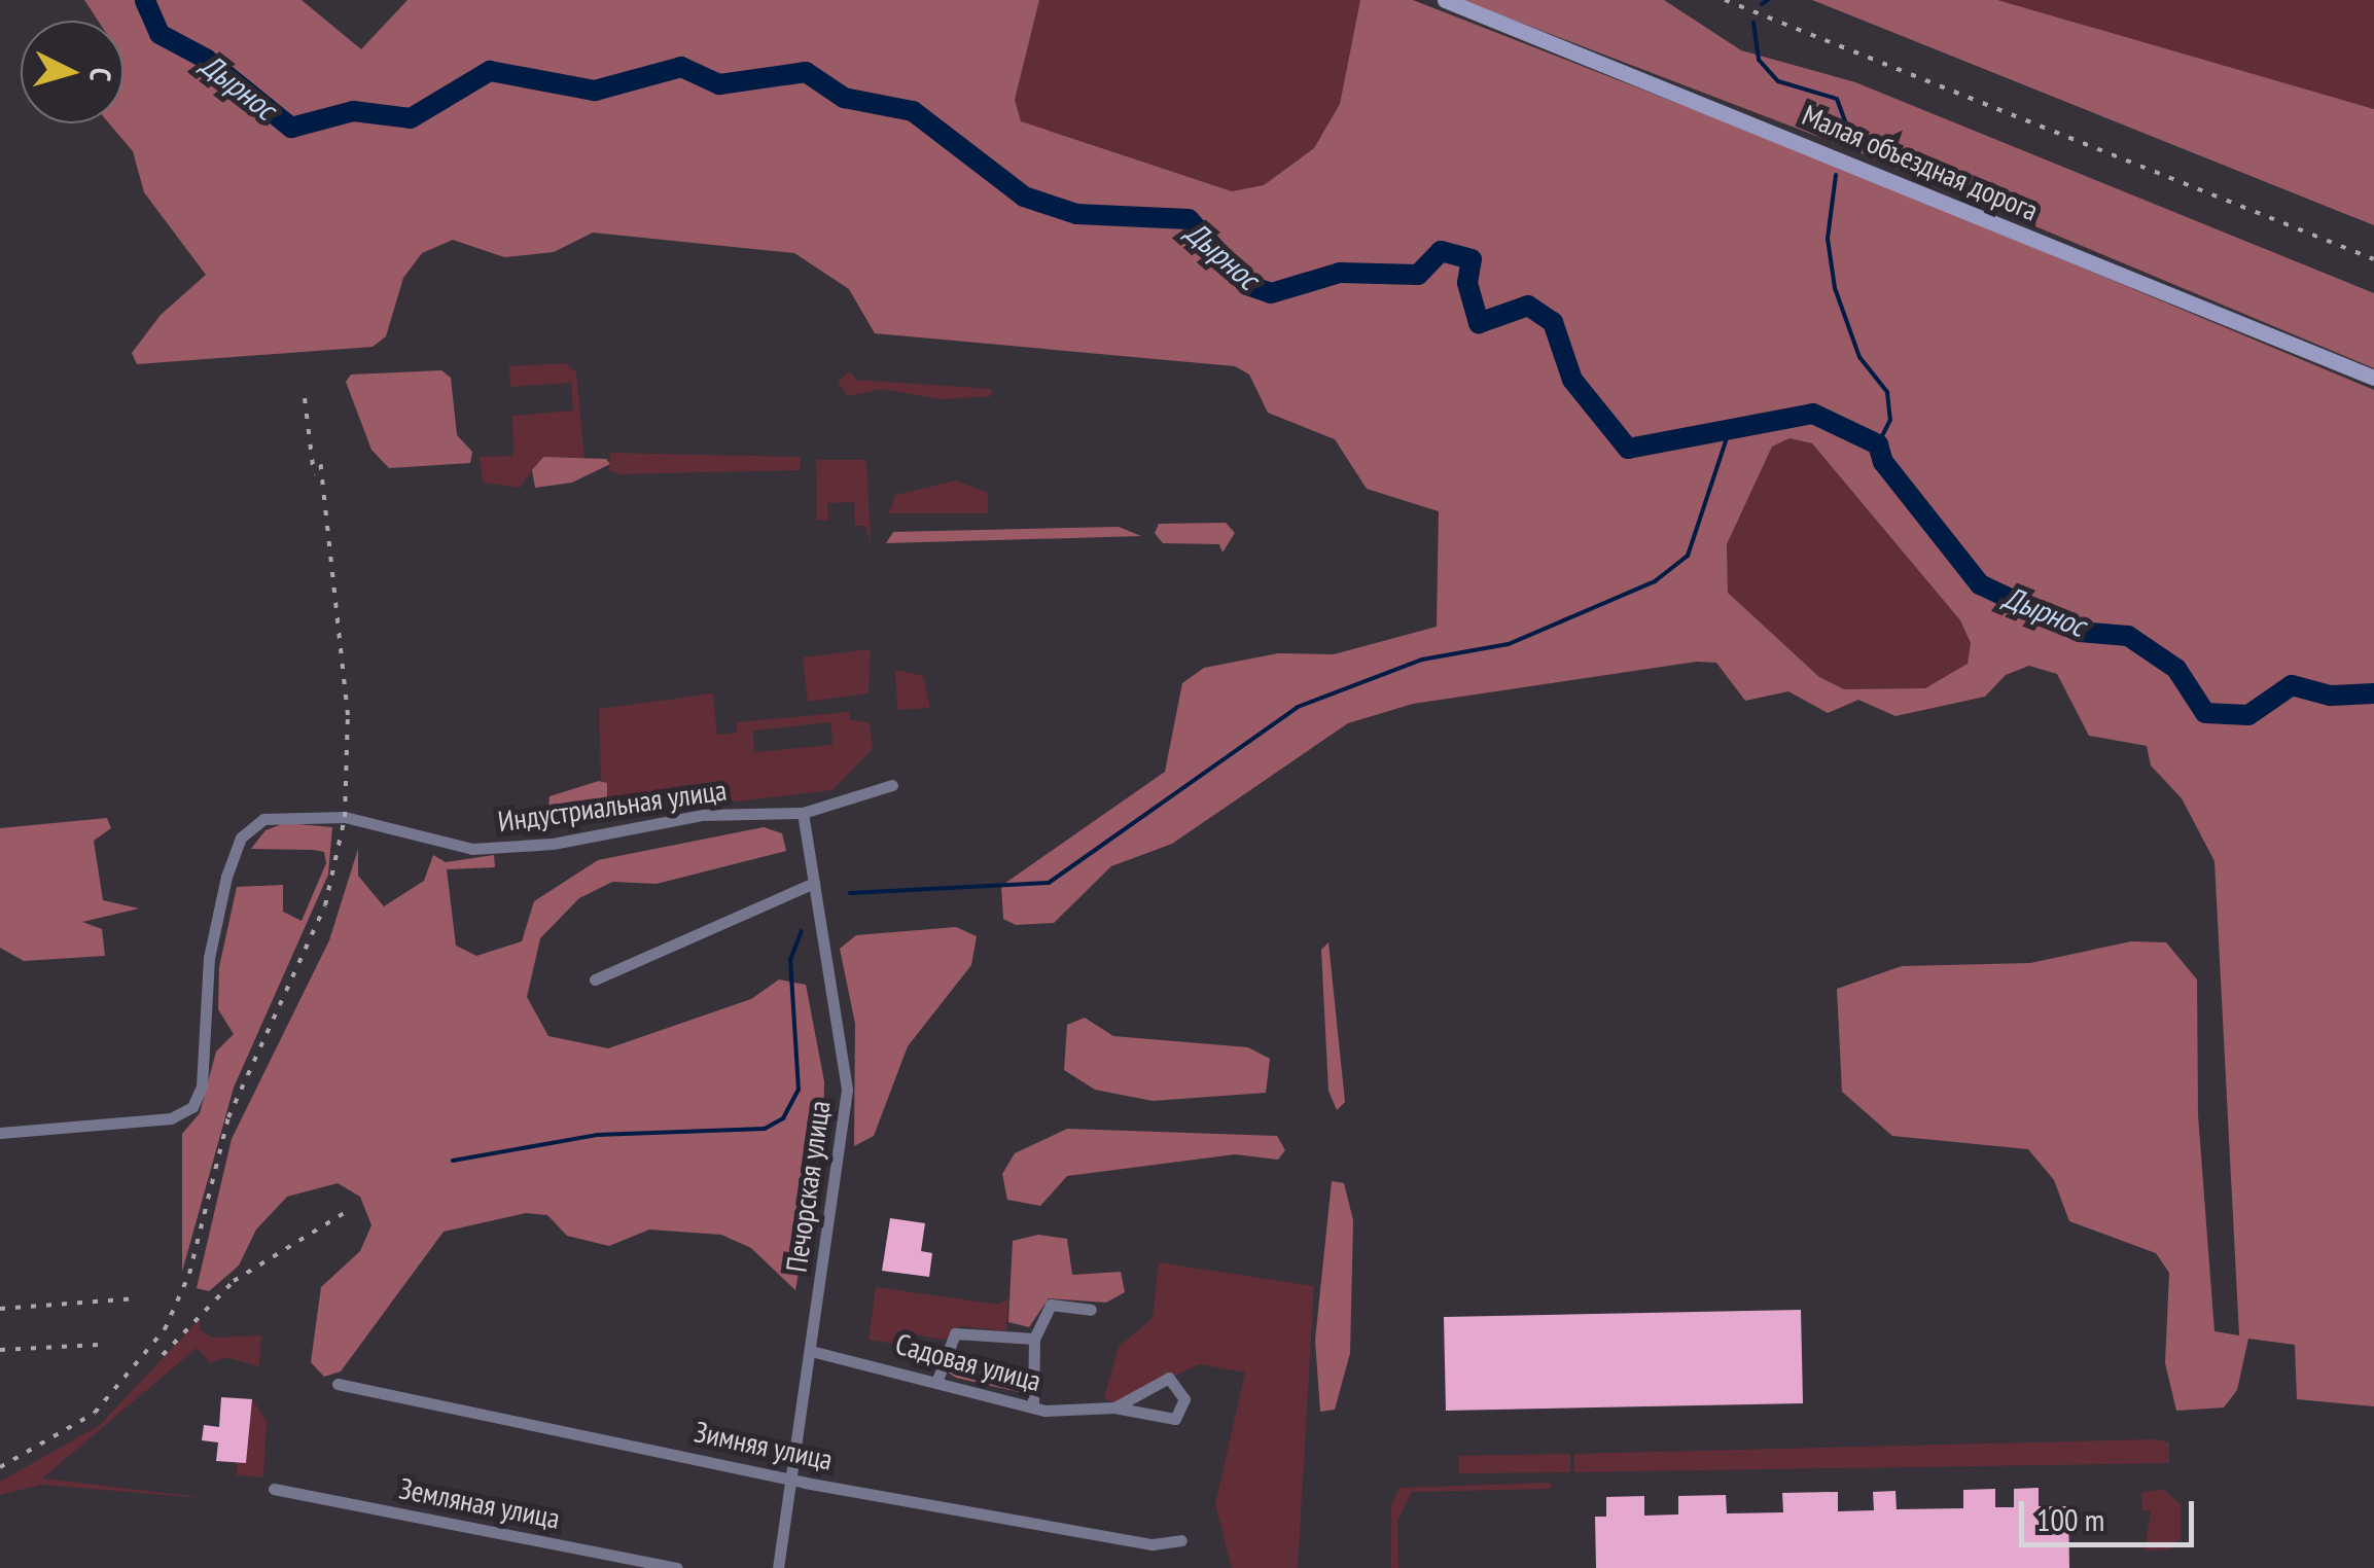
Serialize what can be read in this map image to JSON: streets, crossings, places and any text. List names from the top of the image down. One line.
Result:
{"streets":{"street":["Малая объездная дорога","Индустриальная улица","Печорская улица","Садовая улица","Зимняя улица","Земляная улица"]},"crossings":[["Индустриальная улица","Печорская улица"],["Печорская улица","Садовая улица"],["Печорская улица","Зимняя улица"]],"water":["Дырнос"],"scale_bar":"100 m","north":"right"}
